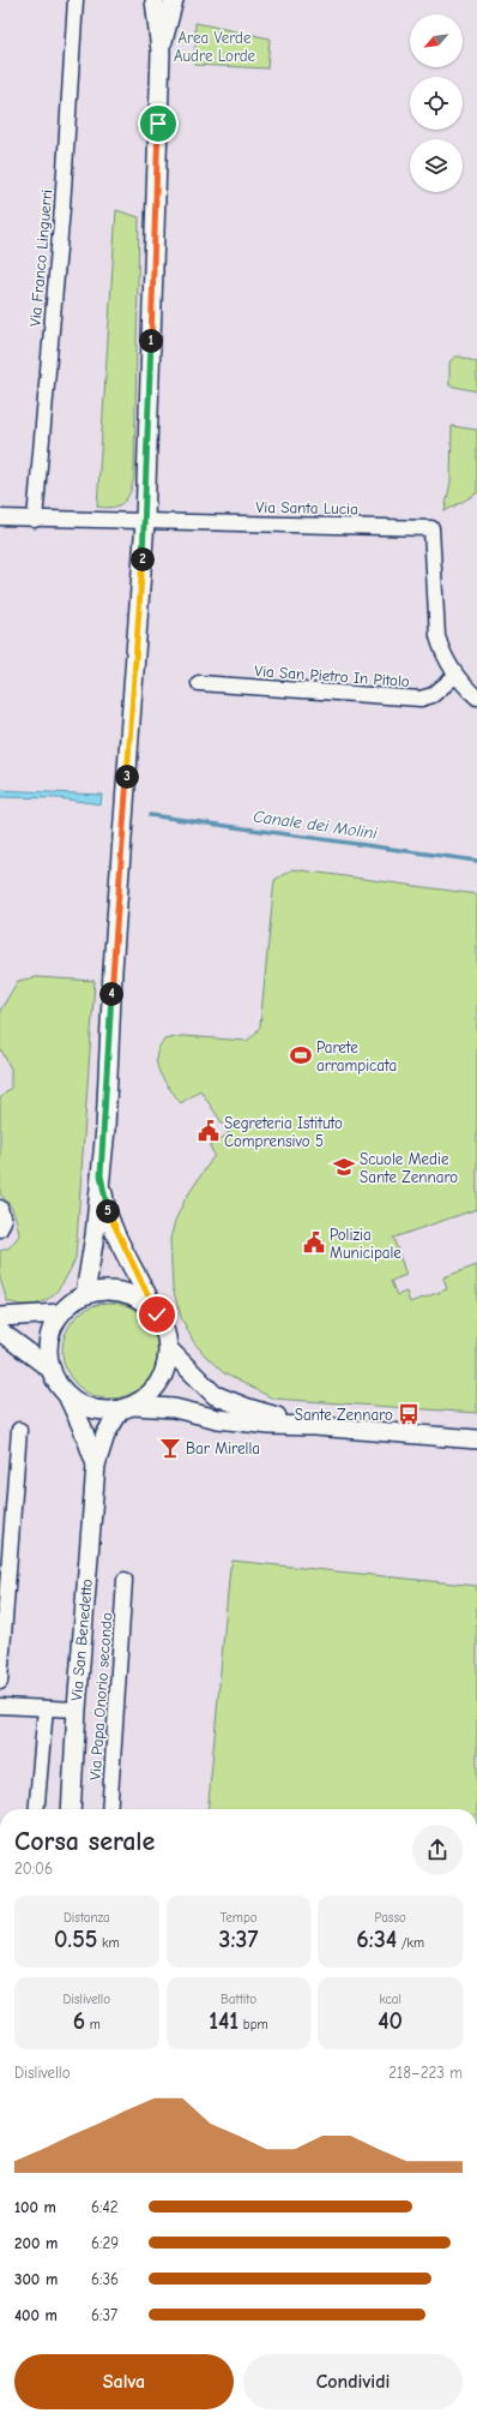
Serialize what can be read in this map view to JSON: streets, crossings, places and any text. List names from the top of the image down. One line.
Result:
{"streets":{"street":["Via Franco Linguerri","Via Santa Lucia","Via San Pietro In Pitolo","Via San Benedetto","Via Papa Onorio secondo"]},"crossings":[["Via Franco Linguerri","Via Santa Lucia"],["Via Santa Lucia","Via San Pietro In Pitolo"]],"water":["Canale dei Molini"],"parks":["Area Verde Audre Lorde"],"places":{"sports":["Parete arrampicata"],"public building":["Segreteria Istituto Comprensivo 5","Polizia Municipale"],"school or university":["Scuole Medie Sante Zennaro"],"bus stop":["Sante Zennaro"],"bar":["Bar Mirella"]},"north":"bottom left","page":{"pins":["1","2","3","4","5"],"heading":["Corsa serale","20:06"],"stats":[["Distanza","0.55 km"],["Tempo","3:37"],["Passo","6:34 /km"],["Dislivello","6 m"],["Battito","141 bpm"],["kcal","40"]],"chart":["Dislivello","218–223 m"],"list":[{"name":"100 m","note":"6:42"},{"name":"200 m","note":"6:29"},{"name":"300 m","note":"6:36"},{"name":"400 m","note":"6:37"}],"buttons":["Salva","Condividi"]}}
